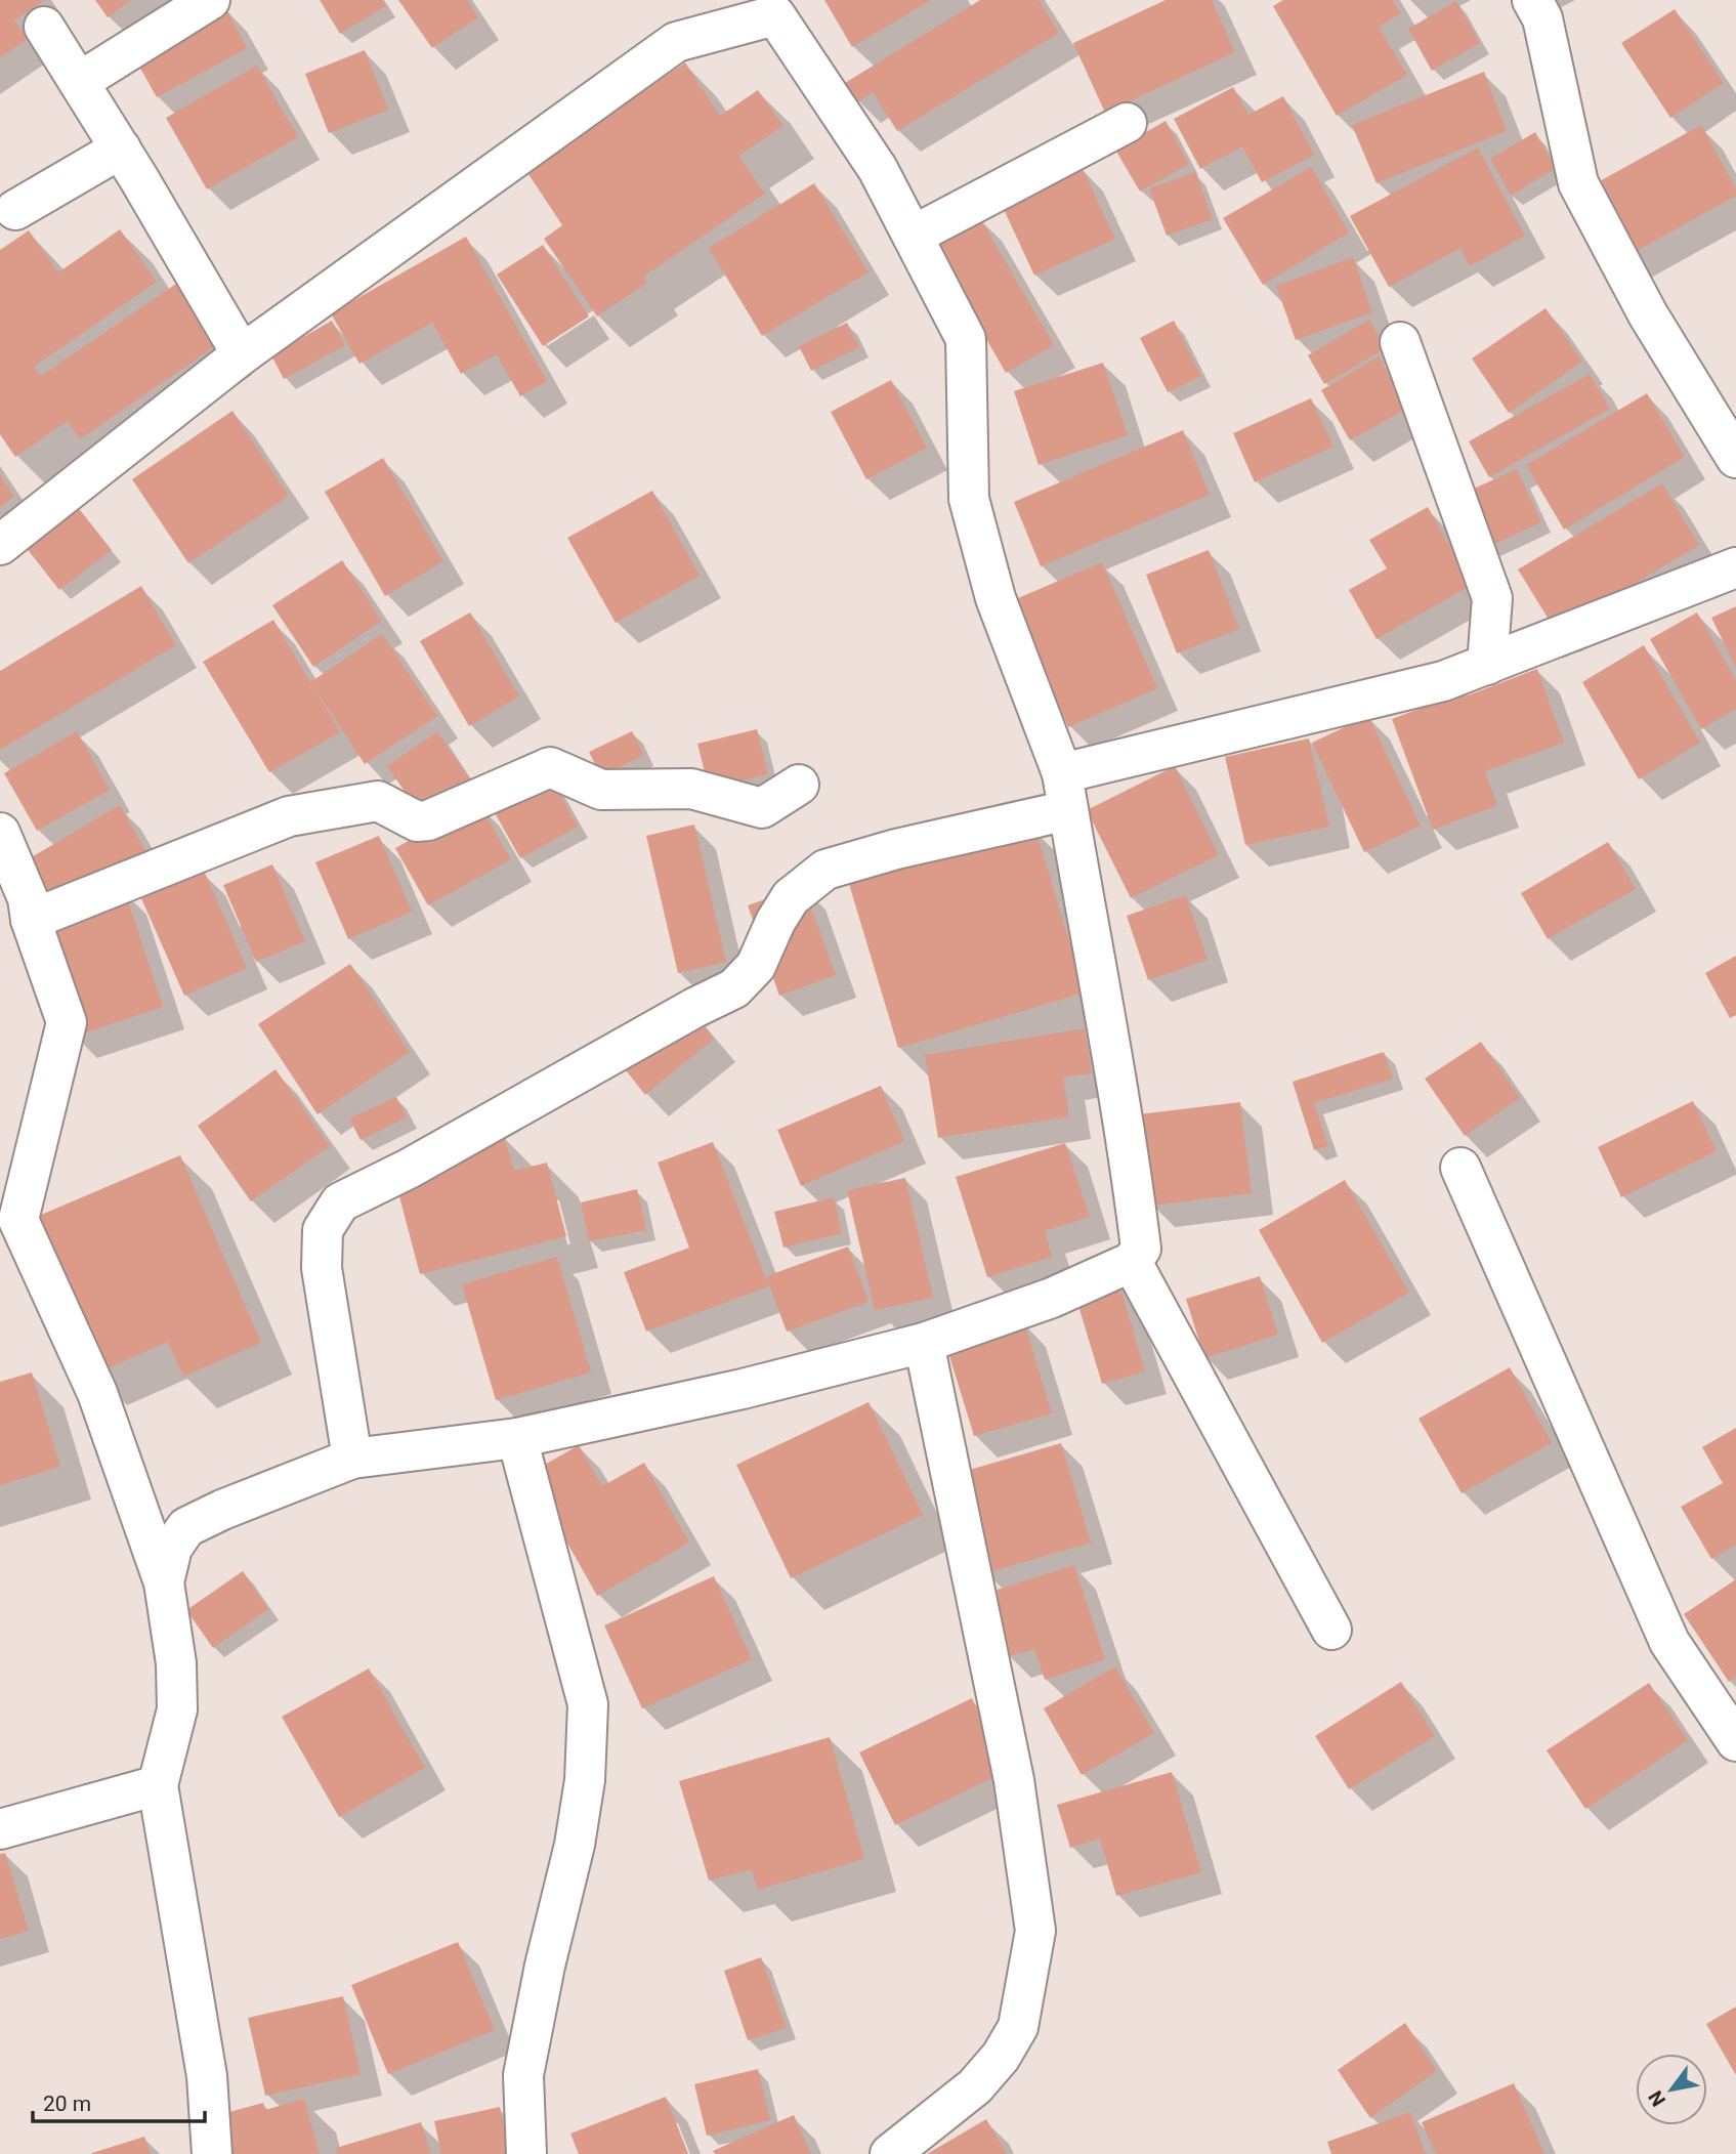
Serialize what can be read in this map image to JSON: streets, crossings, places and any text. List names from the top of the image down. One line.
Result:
{"scale_bar":"20 m","north":"bottom left"}
